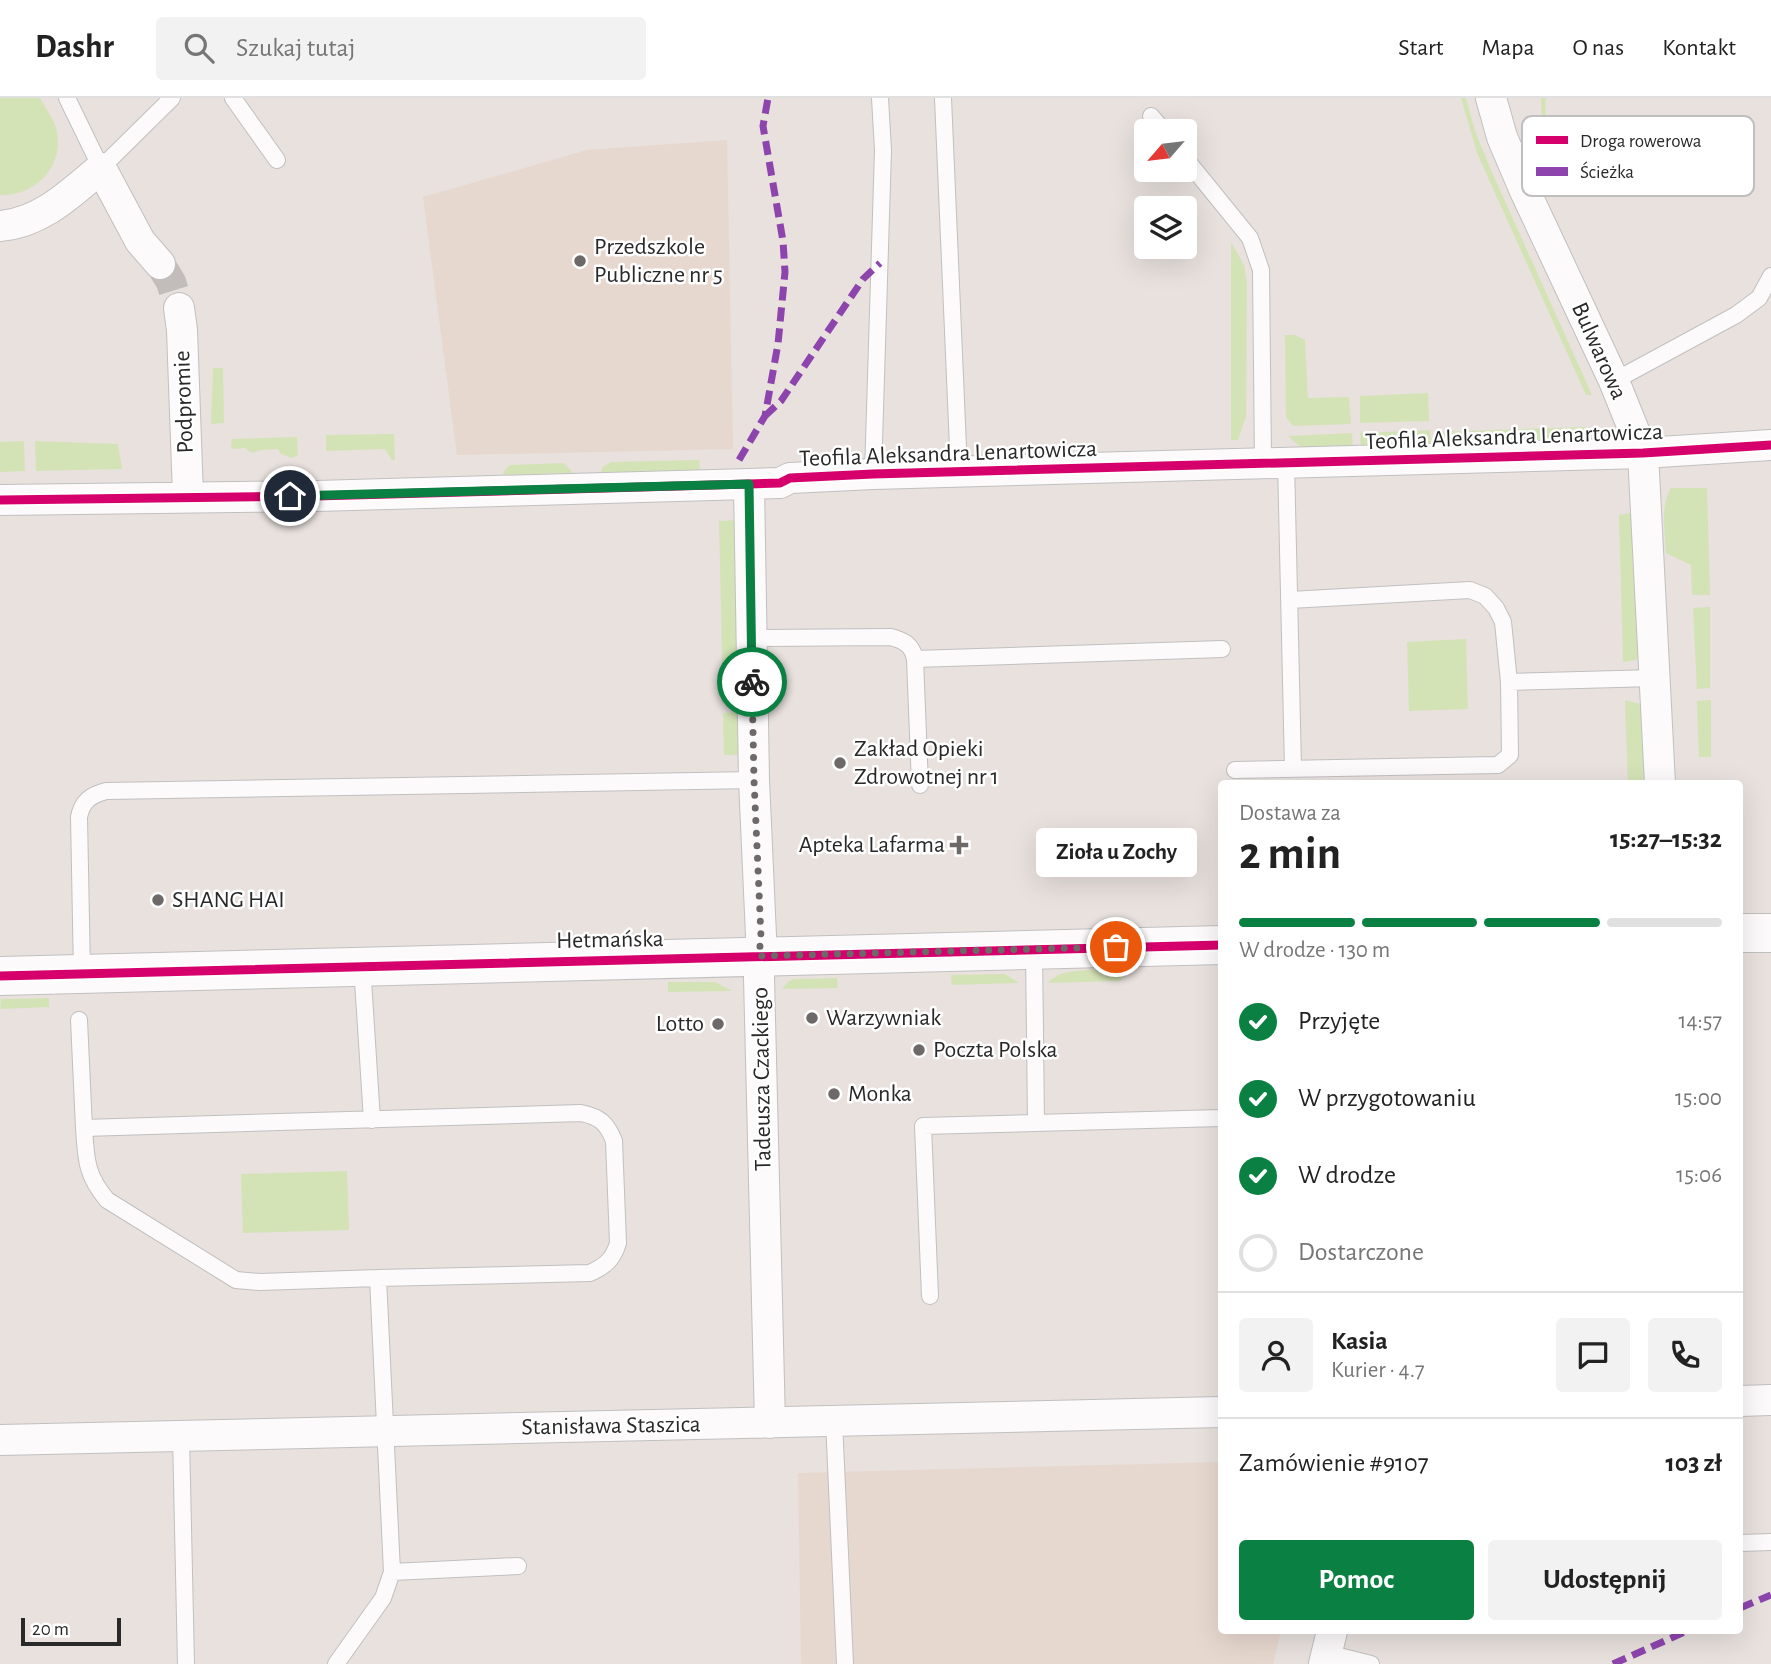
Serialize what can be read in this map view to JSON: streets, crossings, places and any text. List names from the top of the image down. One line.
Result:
{"streets":{"street":["Bulwarowa","Podpromie","Teofila Aleksandra Lenartowicza","Hetmańska","Tadeusza Czackiego","Stanisława Staszica"]},"crossings":[["Bulwarowa","Teofila Aleksandra Lenartowicza"],["Podpromie","Teofila Aleksandra Lenartowicza"],["Teofila Aleksandra Lenartowicza","Tadeusza Czackiego"],["Hetmańska","Tadeusza Czackiego"],["Tadeusza Czackiego","Stanisława Staszica"]],"places":{"other":["Przedszkole Publiczne nr 5","Zakład Opieki Zdrowotnej nr 1","SHANG HAI","Zioła u Zochy","Warzywniak","Lotto","Poczta Polska","Monka"],"health":["Apteka Lafarma"]},"legend":["Droga rowerowa","Ścieżka"],"scale_bar":"20 m","north":"bottom left","page":{"header":"Dashr","search":"Szukaj tutaj","nav":["Start","Mapa","O nas","Kontakt"],"heading":["2 min","Dostawa za","15:27–15:32"],"panel":["Kasia","Kurier · 4.7","Zamówienie #9107","103 zł"],"bubble":"Zioła u Zochy","bar":"W drodze · 130 m","list":[["Przyjęte","14:57"],["W przygotowaniu","15:00"],["W drodze","15:06"],"Dostarczone"],"buttons":["Pomoc","Udostępnij"],"scale":"20 m"}}
